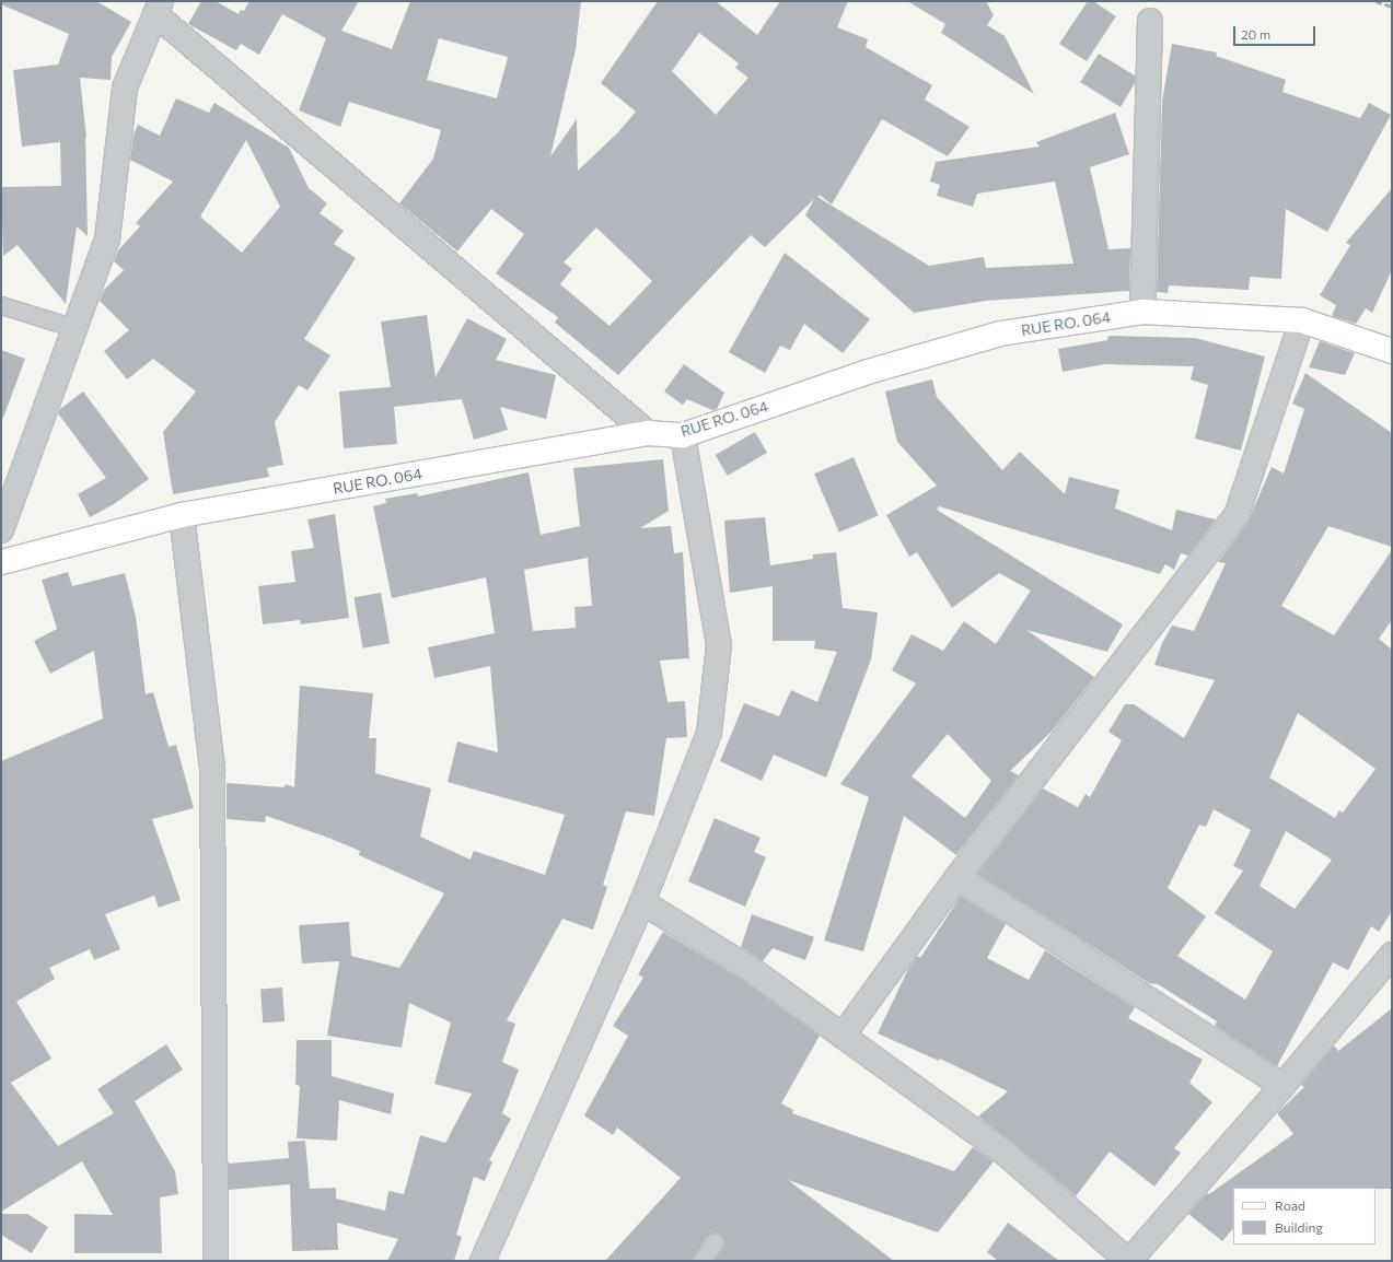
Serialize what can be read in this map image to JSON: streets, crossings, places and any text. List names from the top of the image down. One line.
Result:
{"streets":{"street":["RUE RO. 064"]},"legend":["Road","Building"],"scale_bar":"20 m"}
